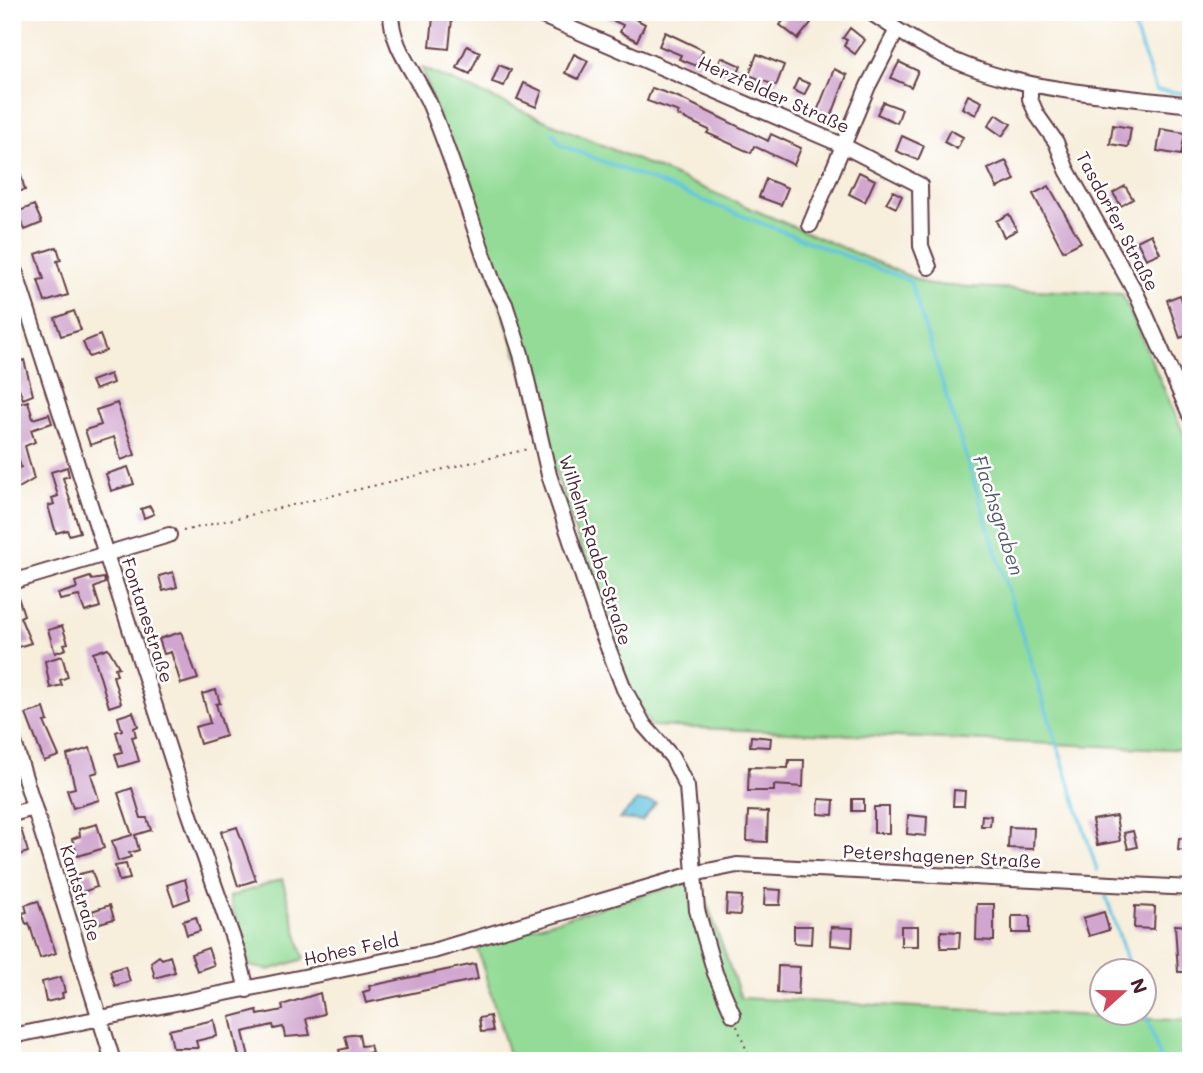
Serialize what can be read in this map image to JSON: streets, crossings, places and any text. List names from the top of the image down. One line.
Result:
{"streets":{"street":["Herzfelder Straße","Tasdorfer Straße","Wilhelm-Raabe-Straße","Fontanestraße","Petershagener Straße","Kantstraße","Hohes Feld"]},"crossings":[["Wilhelm-Raabe-Straße","Petershagener Straße"],["Wilhelm-Raabe-Straße","Hohes Feld"],["Fontanestraße","Hohes Feld"],["Petershagener Straße","Hohes Feld"],["Kantstraße","Hohes Feld"]],"water":["Flachsgraben"],"north":"right"}
